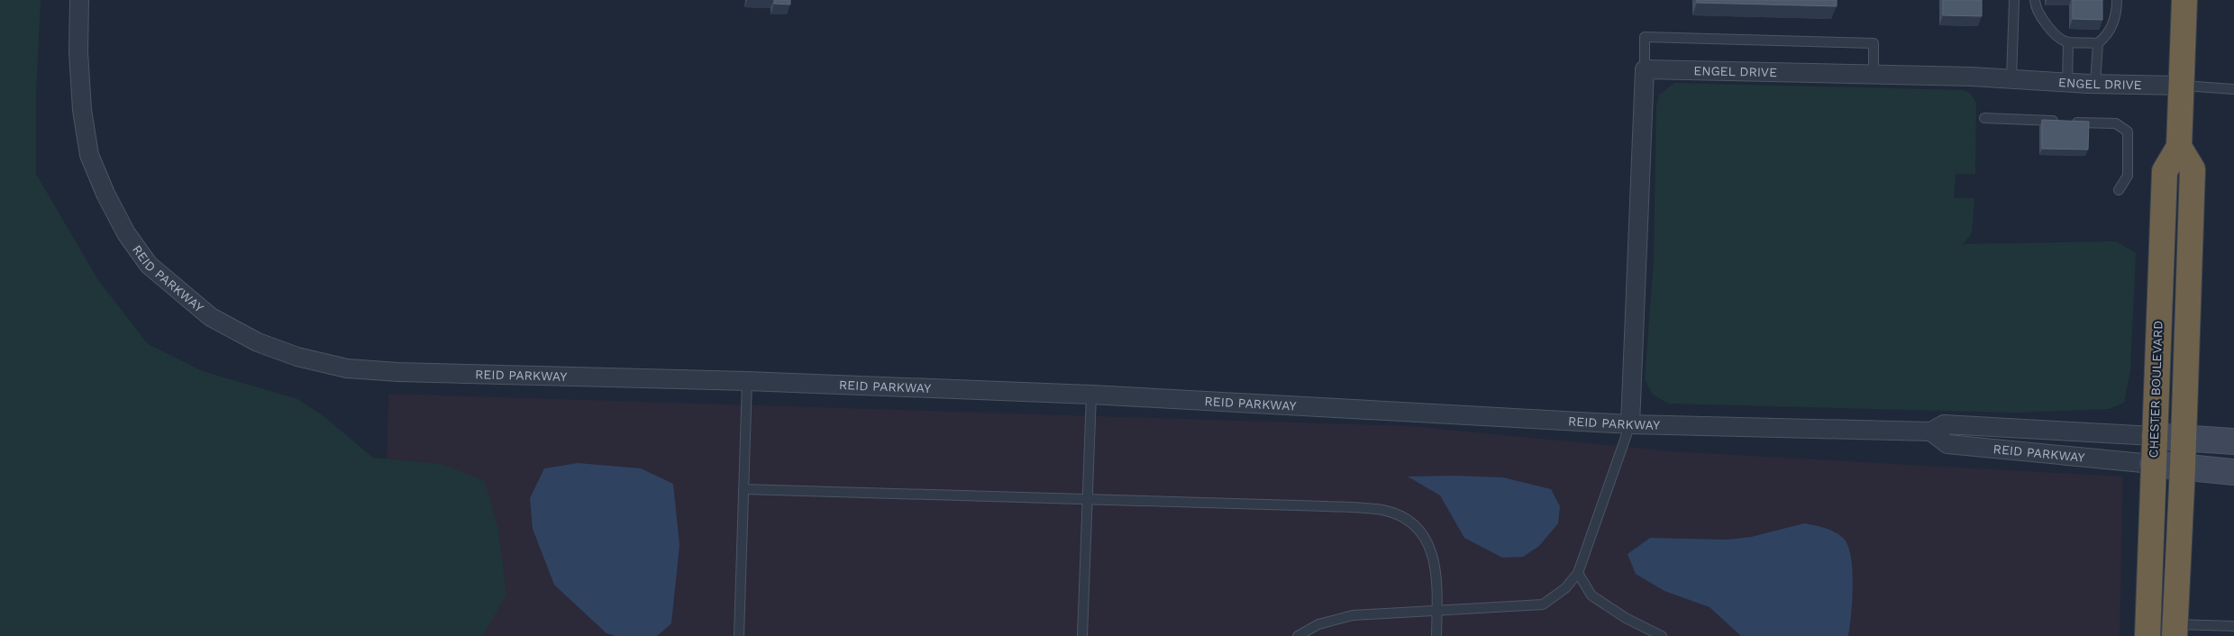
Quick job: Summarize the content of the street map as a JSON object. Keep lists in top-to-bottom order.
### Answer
{
  "streets": {
    "highway": ["CHESTER BOULEVARD"],
    "street": ["ENGEL DRIVE", "REID PARKWAY"]
  },
  "crossings": [
    ["ENGEL DRIVE", "CHESTER BOULEVARD"],
    ["REID PARKWAY", "CHESTER BOULEVARD"]
  ]
}
